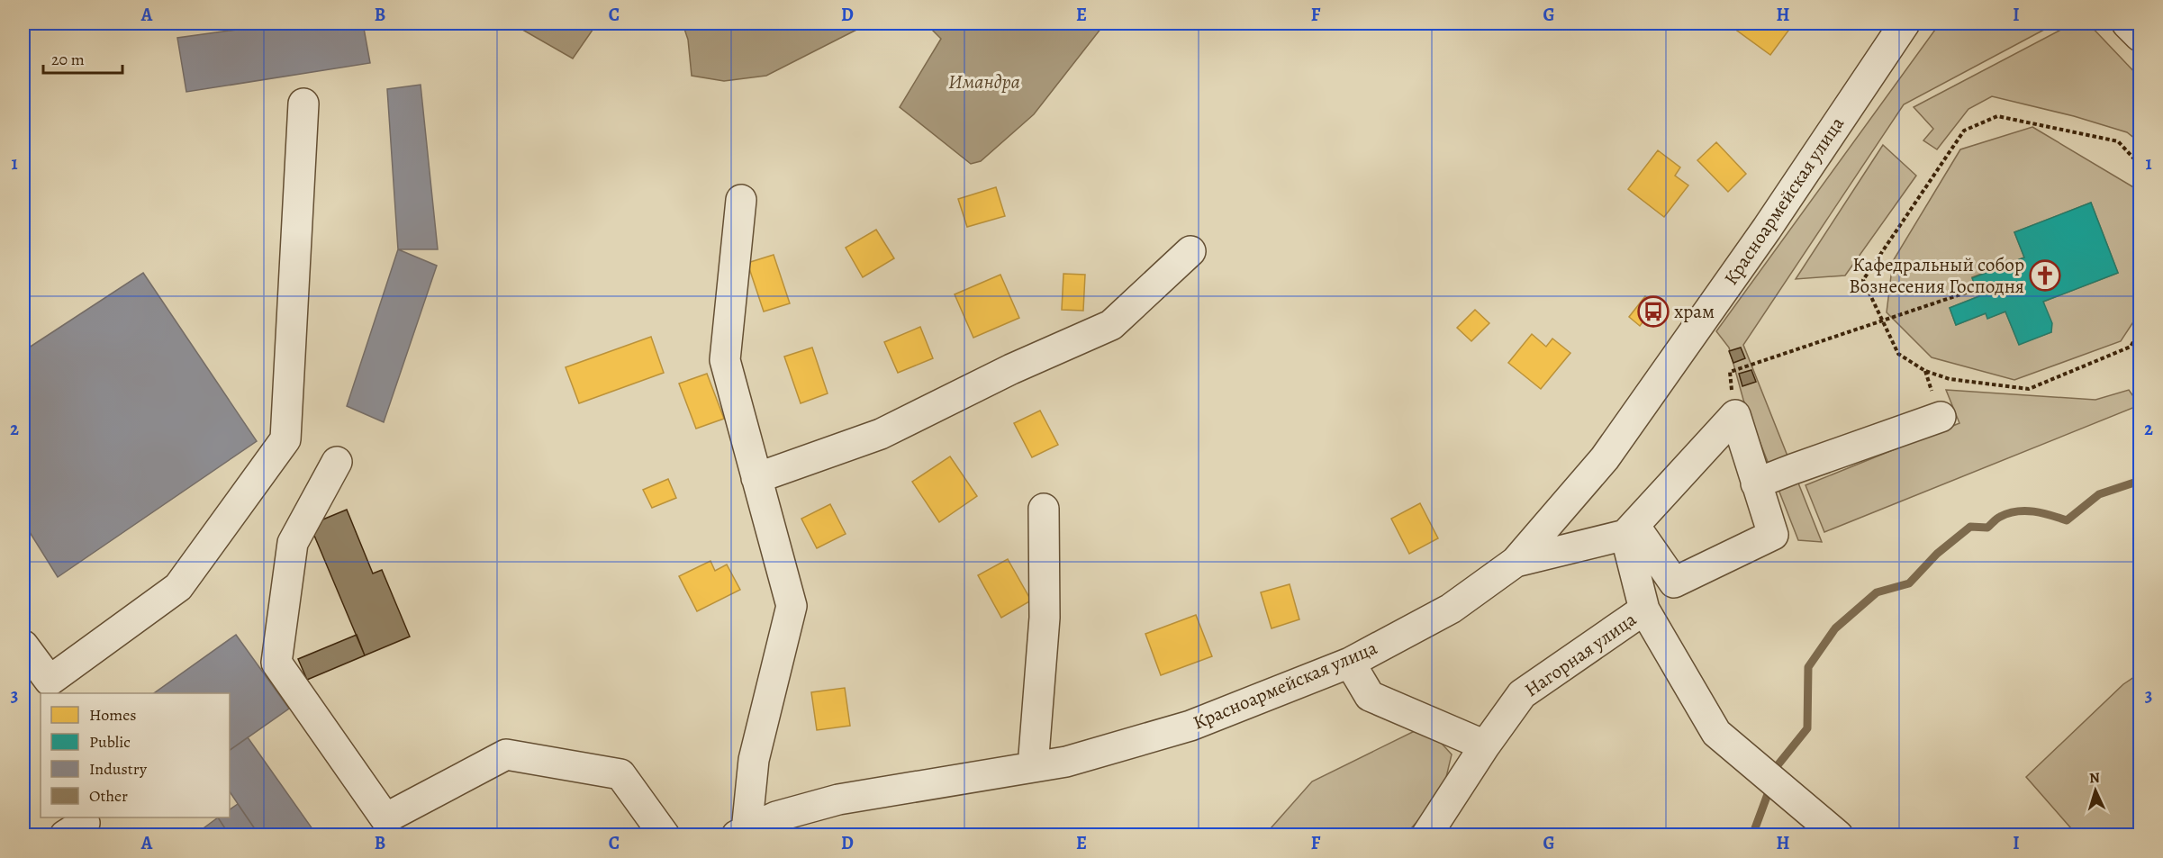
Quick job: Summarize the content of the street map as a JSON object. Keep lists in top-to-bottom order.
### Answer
{
  "streets": {
    "street": ["Красноармейская улица", "Нагорная улица"]
  },
  "water": ["Имандра"],
  "places": {
    "church": ["Кафедральный собор Вознесения Господня"],
    "bus stop": ["храм"]
  },
  "legend": [
    "Homes",
    "Public",
    "Industry",
    "Other"
  ],
  "scale_bar": "20 m",
  "north": "top",
  "grid": {
    "columns": [
      "A",
      "B",
      "C",
      "D",
      "E",
      "F",
      "G",
      "H",
      "I"
    ],
    "rows": ["1", "2", "3"]
  }
}
